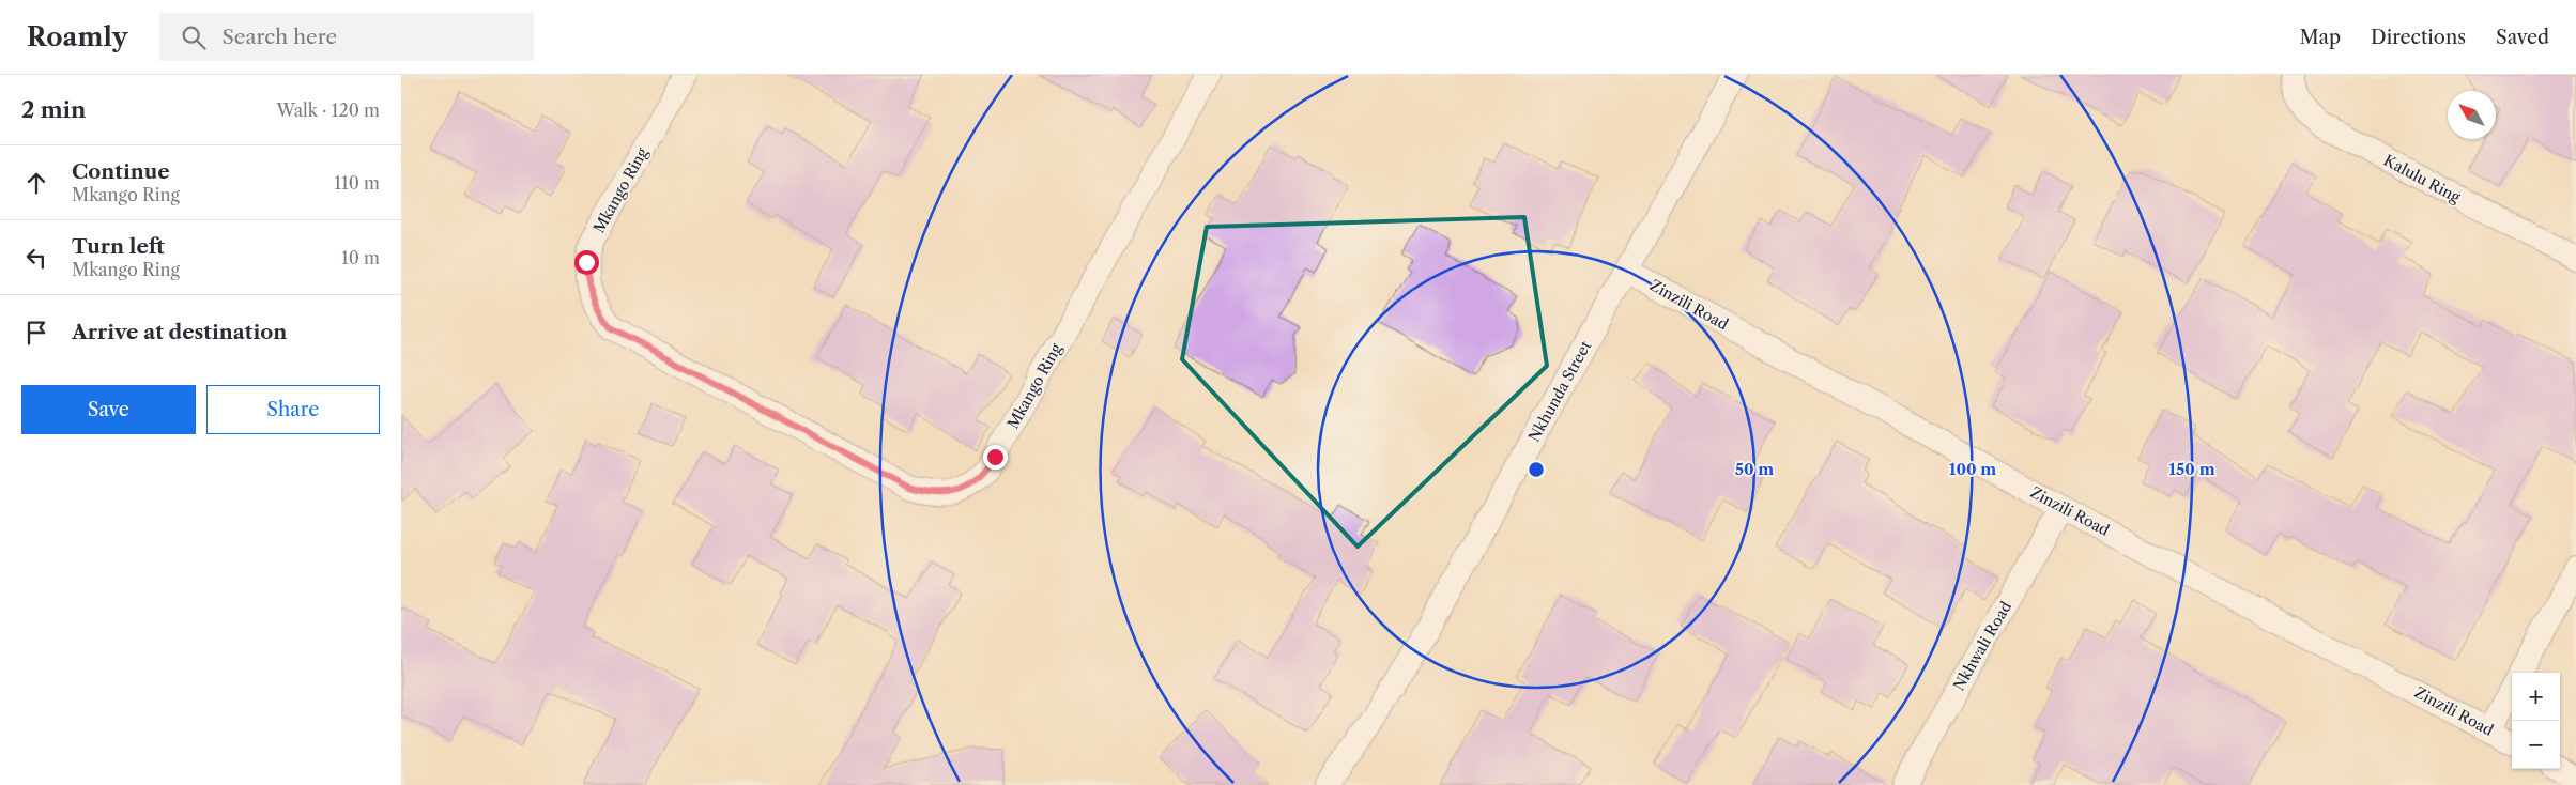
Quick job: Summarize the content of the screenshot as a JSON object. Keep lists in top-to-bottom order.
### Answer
{
  "streets": {
    "street": [
      "Kalulu Ring",
      "Mkango Ring",
      "Zinzili Road",
      "Nkhunda Street",
      "Nkhwali Road"
    ]
  },
  "crossings": [
    ["Zinzili Road", "Nkhunda Street"],
    ["Zinzili Road", "Nkhwali Road"]
  ],
  "north": "top left",
  "page": {
    "header": "Roamly",
    "search": "Search here",
    "nav": ["Map", "Directions", "Saved"],
    "heading": ["2 min", "Walk · 120 m"],
    "list": [
      ["Continue", "Mkango Ring", "110 m"],
      ["Turn left", "Mkango Ring", "10 m"],
      "Arrive at destination"
    ],
    "buttons": ["Save", "Share"],
    "map_buttons": ["+", "−"]
  },
  "rings": ["50 m", "100 m", "150 m"]
}
